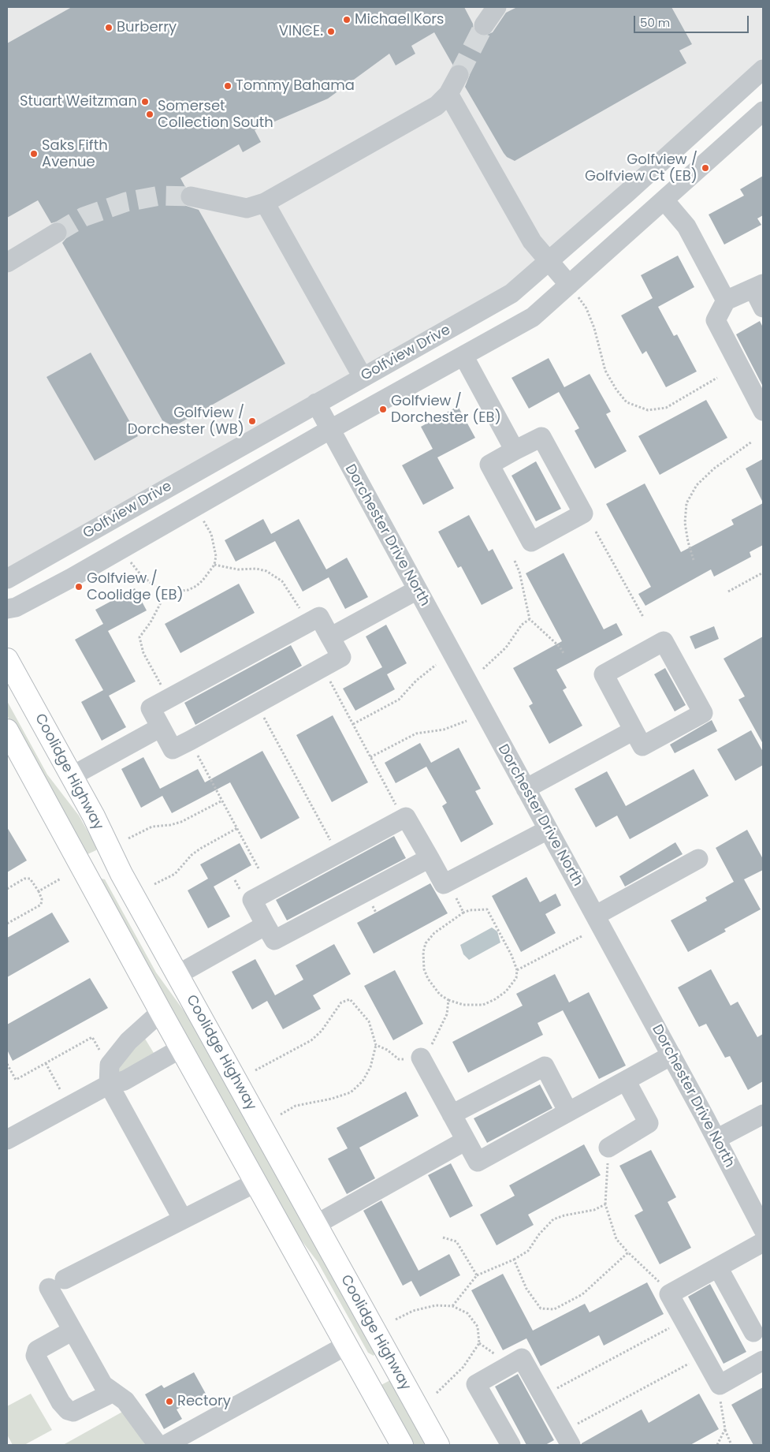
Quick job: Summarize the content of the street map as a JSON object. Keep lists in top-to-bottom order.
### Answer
{
  "streets": {
    "main road": ["Coolidge Highway"],
    "street": ["Golfview Drive", "Dorchester Drive North"]
  },
  "crossings": [
    ["Golfview Drive", "Dorchester Drive North"]
  ],
  "places": [
    "Michael Kors",
    "Burberry",
    "VINCE.",
    "Tommy Bahama",
    "Stuart Weitzman",
    "Somerset Collection South",
    "Saks Fifth Avenue",
    "Golfview / Golfview Ct (EB)",
    "Golfview / Dorchester (EB)",
    "Golfview / Dorchester (WB)",
    "Golfview / Coolidge (EB)",
    "Rectory"
  ],
  "scale_bar": "50 m"
}
